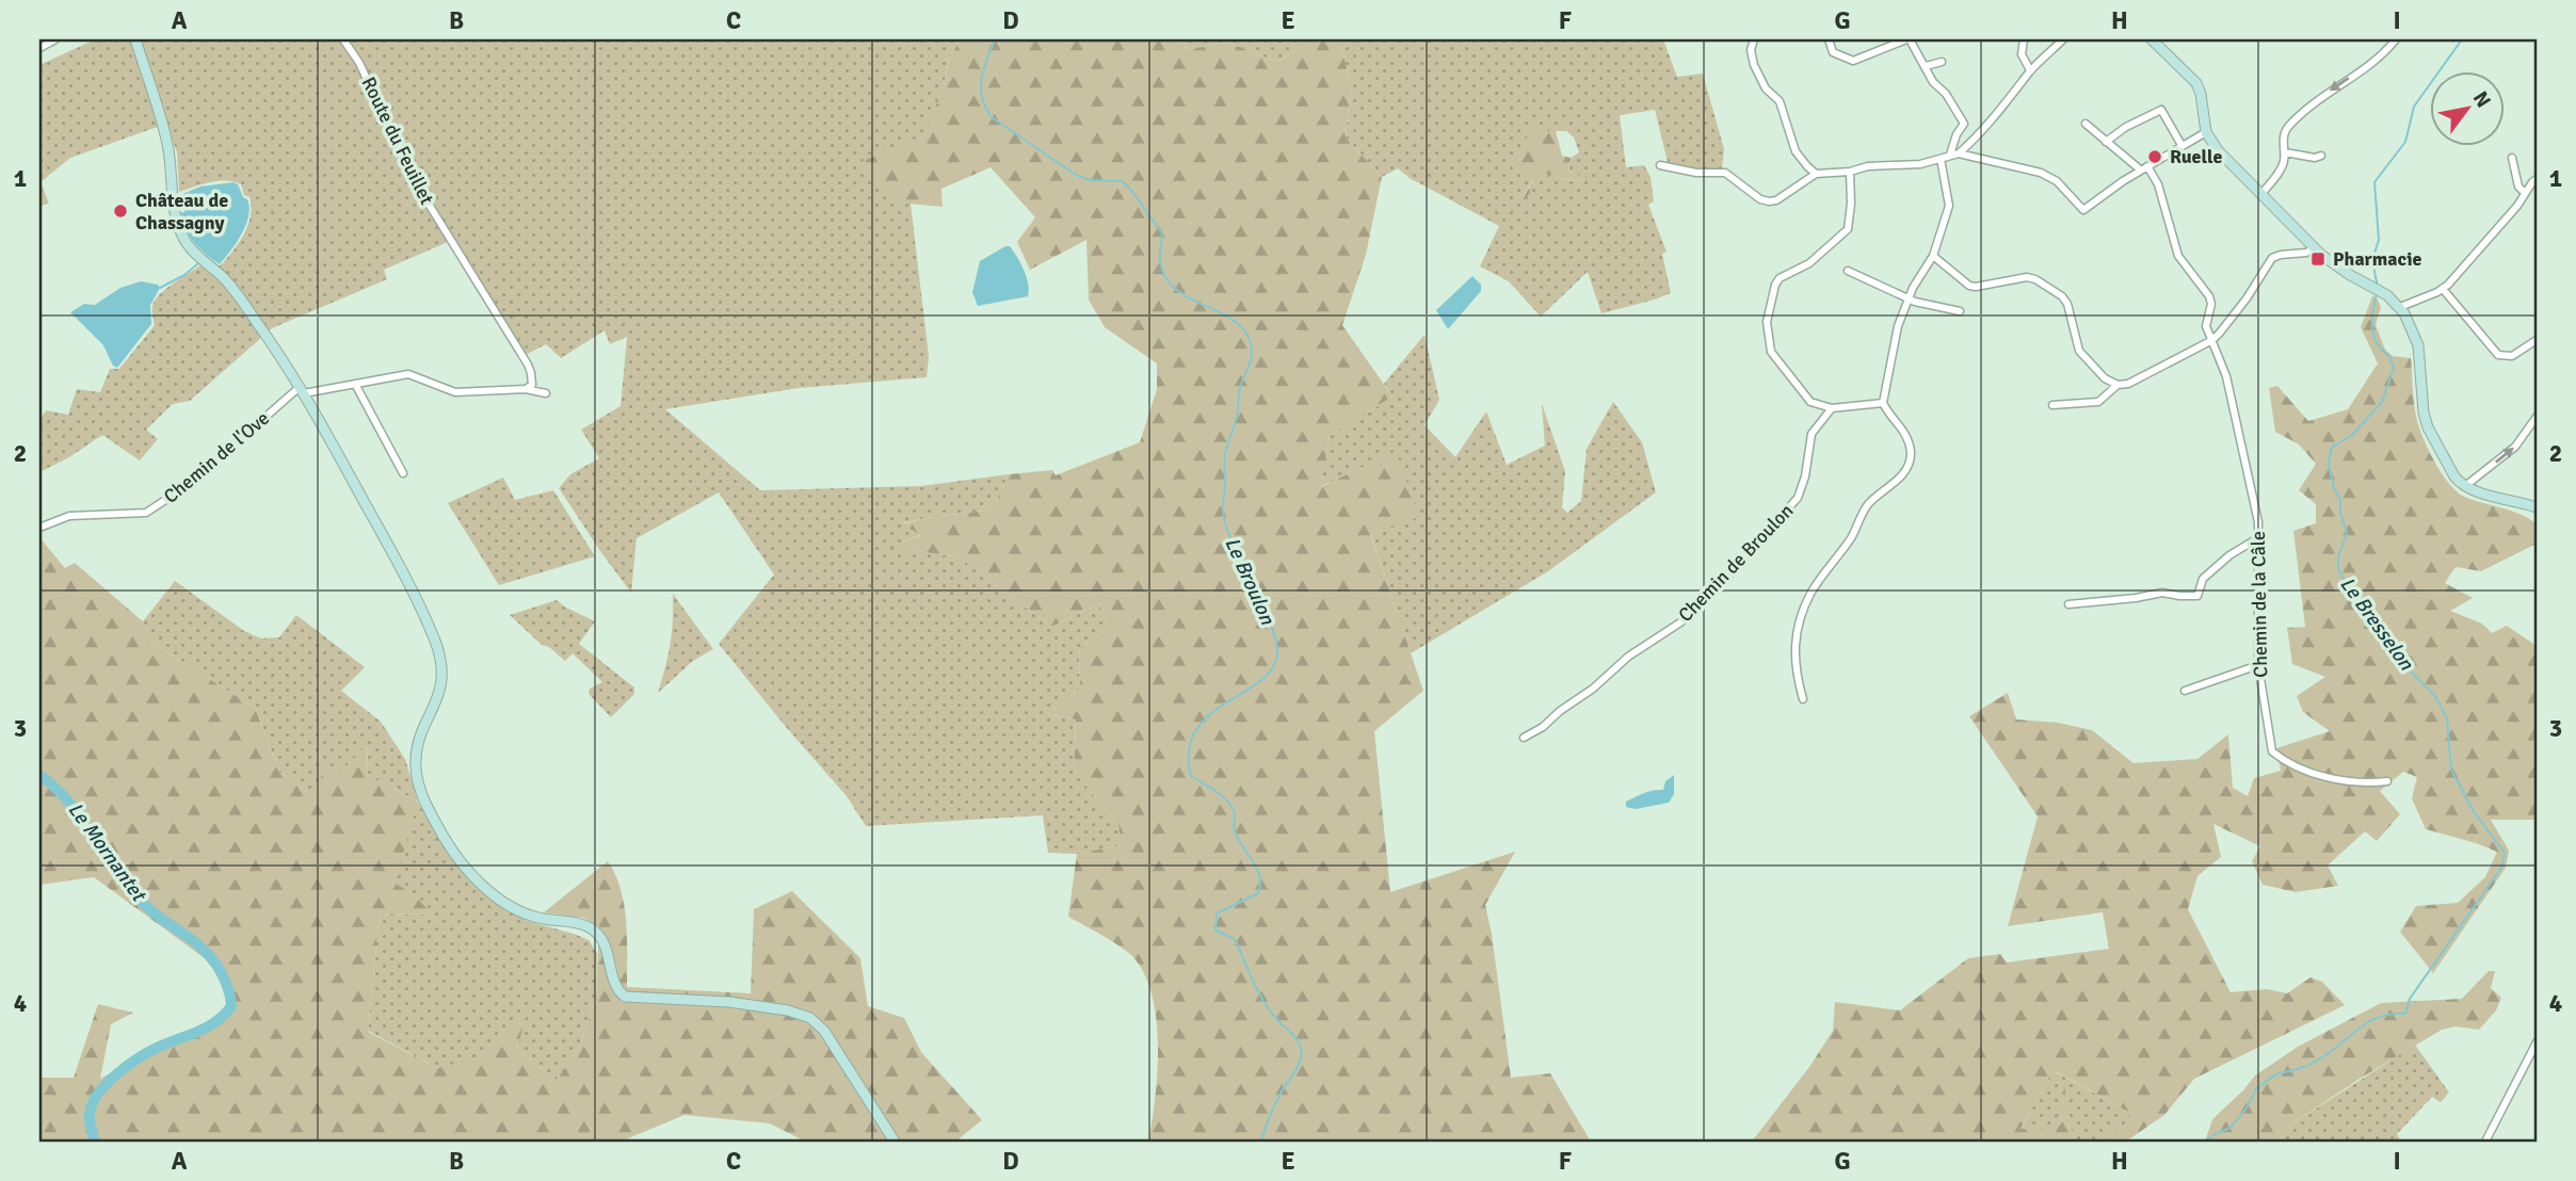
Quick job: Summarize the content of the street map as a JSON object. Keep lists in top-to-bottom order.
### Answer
{
  "streets": {
    "street": [
      "Route du Feuillet",
      "Chemin de l'Ove",
      "Chemin de Broulon",
      "Chemin de la Câle"
    ]
  },
  "water": ["Le Broulon", "Le Bresselon", "Le Mornantet"],
  "places": {
    "other": ["Ruelle", "Château de Chassagny"],
    "transit": ["Pharmacie"]
  },
  "north": "top right",
  "grid": {
    "columns": [
      "A",
      "B",
      "C",
      "D",
      "E",
      "F",
      "G",
      "H",
      "I"
    ],
    "rows": [
      "1",
      "2",
      "3",
      "4"
    ]
  }
}
